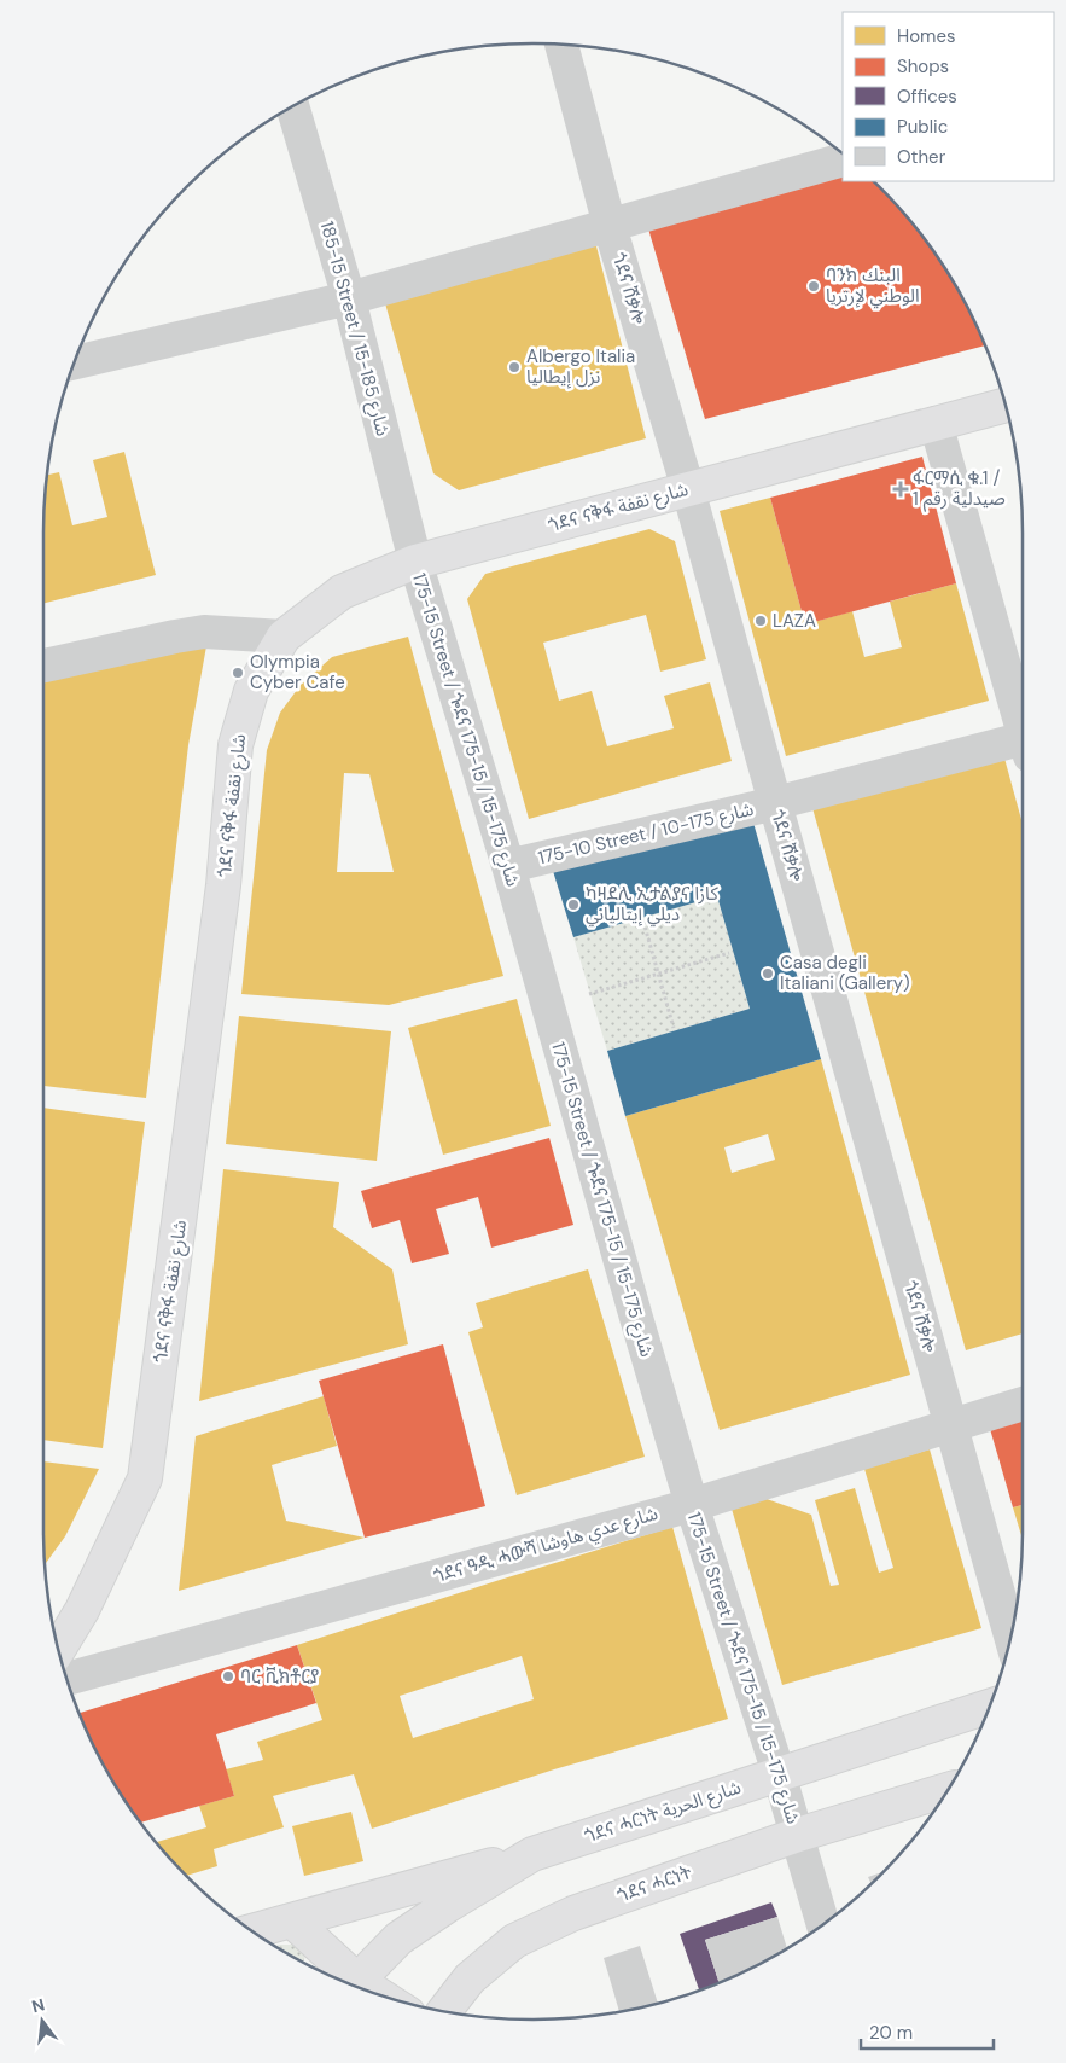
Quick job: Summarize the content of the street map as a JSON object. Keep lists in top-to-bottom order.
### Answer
{
  "streets": {
    "main road": ["ጎደና ናቅፋ شارع نقفة", "ጎደና ሓርነት شارع الحرية", "ጎደና ሓርነት"],
    "street": [
      "ጎደና ሸቃሎ",
      "185-15 Street / شارع 185-15",
      "175-15 Street / ጐደና 175-15 / شارع 175-15",
      "175-10 Street / شارع 175-10",
      "ጎደና ዓዲ ሓውሻ شارع عدي هاوشا"
    ]
  },
  "crossings": [
    ["ጎደና ሸቃሎ", "ጎደና ናቅፋ شارع نقفة"],
    ["ጎደና ሸቃሎ", "175-10 Street / شارع 175-10"],
    ["ጎደና ሸቃሎ", "ጎደና ዓዲ ሓውሻ شارع عدي هاوشا"],
    ["185-15 Street / شارع 185-15", "ጎደና ናቅፋ شارع نقفة"],
    ["185-15 Street / شارع 185-15", "175-15 Street / ጐደና 175-15 / شارع 175-15"],
    ["ጎደና ናቅፋ شارع نقفة", "175-15 Street / ጐደና 175-15 / شارع 175-15"],
    ["175-15 Street / ጐደና 175-15 / شارع 175-15", "175-10 Street / شارع 175-10"],
    ["175-15 Street / ጐደና 175-15 / شارع 175-15", "ጎደና ዓዲ ሓውሻ شارع عدي هاوشا"],
    ["175-15 Street / ጐደና 175-15 / شارع 175-15", "ጎደና ሓርነት شارع الحرية"],
    ["175-15 Street / ጐደና 175-15 / شارع 175-15", "ጎደና ሓርነት"]
  ],
  "places": {
    "other": [
      "ባንክ البنك الوطني لإرتريا",
      "Albergo Italia نزل إيطاليا",
      "LAZA",
      "Olympia Cyber Cafe",
      "ካዛደሊ ኢታልያና كازا ديلي إيتالياني",
      "Casa degli Italiani (Gallery)",
      "ባር ቪክቶርያ"
    ],
    "health": ["ፋርማሲ ቁ.1 / صيدلية رقم 1"]
  },
  "legend": [
    "Homes",
    "Shops",
    "Offices",
    "Public",
    "Other"
  ],
  "scale_bar": "20 m",
  "north": "top"
}
